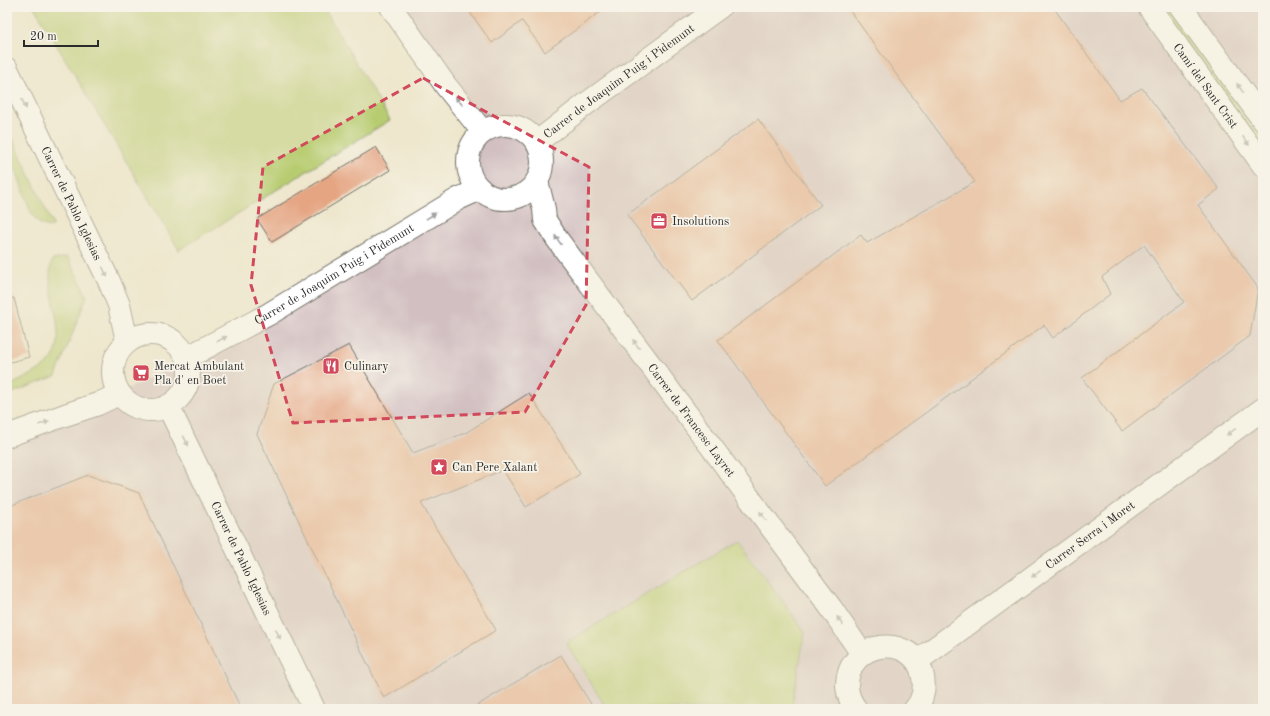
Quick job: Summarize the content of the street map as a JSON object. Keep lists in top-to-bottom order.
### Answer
{
  "streets": {
    "street": [
      "Carrer de Joaquim Puig i Pidemunt",
      "Camí del Sant Crist",
      "Carrer de Pablo Iglesias",
      "Carrer de Francesc Layret",
      "Carrer Serra i Moret"
    ]
  },
  "crossings": [
    ["Carrer de Joaquim Puig i Pidemunt", "Carrer de Pablo Iglesias"],
    ["Carrer de Joaquim Puig i Pidemunt", "Carrer de Francesc Layret"]
  ],
  "one_way": [
    "Carrer de Joaquim Puig i Pidemunt",
    "Carrer de Pablo Iglesias",
    "Carrer de Francesc Layret",
    "Carrer Serra i Moret"
  ],
  "places": {
    "office": ["Insolutions"],
    "restaurant": ["Culinary"],
    "supermarket": ["Mercat Ambulant Pla d' en Boet"],
    "place": ["Can Pere Xalant"]
  },
  "scale_bar": "20 m"
}
